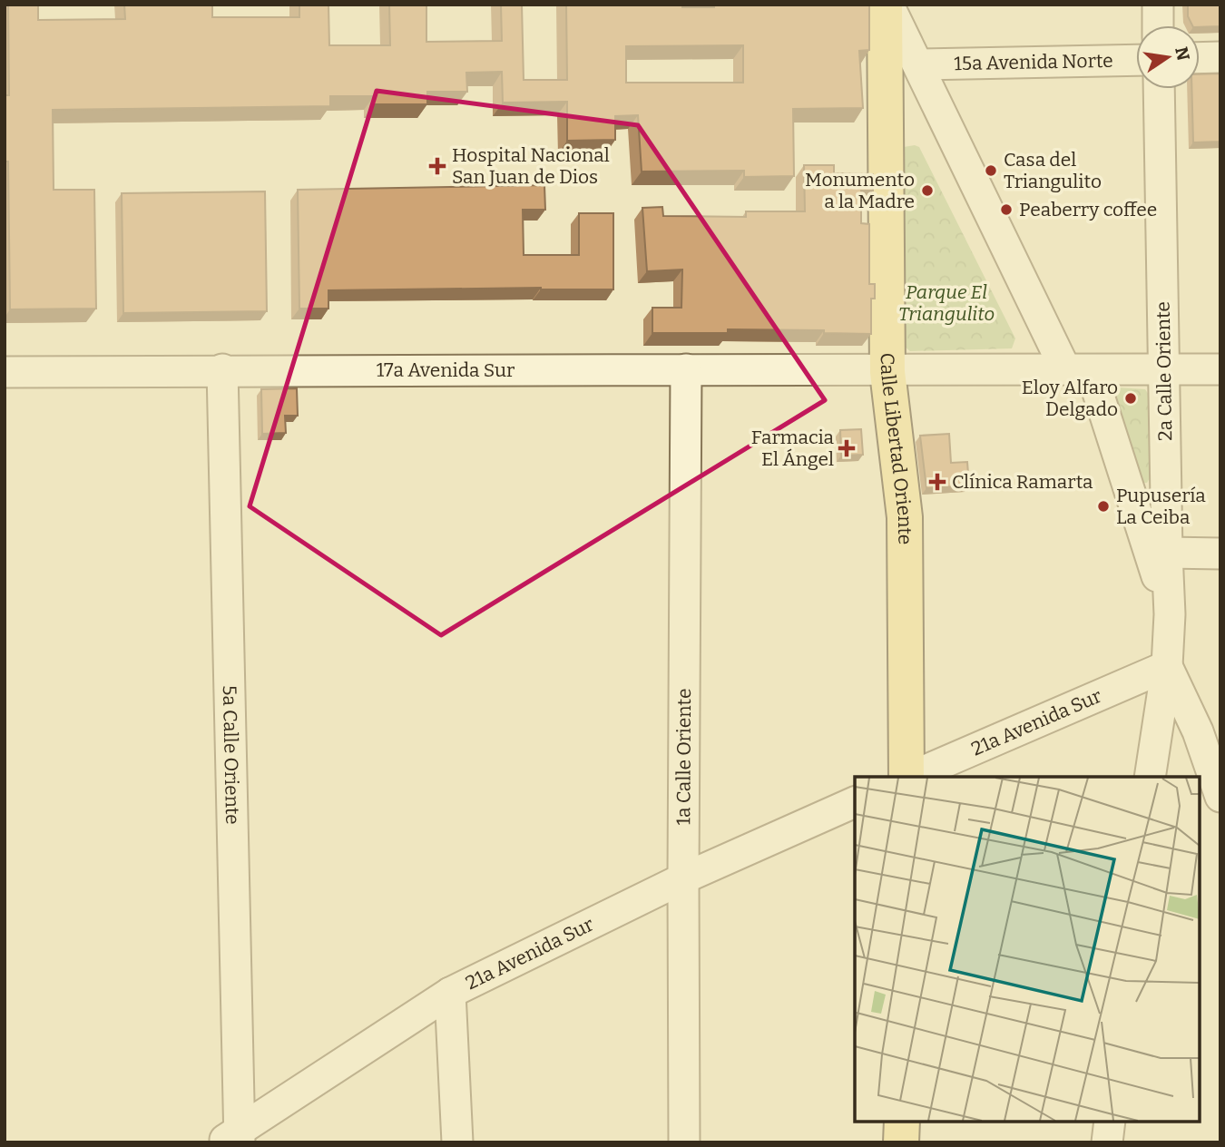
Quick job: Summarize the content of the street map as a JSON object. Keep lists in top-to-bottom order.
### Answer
{
  "streets": {
    "main road": ["Calle Libertad Oriente"],
    "street": [
      "15a Avenida Norte",
      "17a Avenida Sur",
      "2a Calle Oriente",
      "21a Avenida Sur",
      "5a Calle Oriente",
      "1a Calle Oriente"
    ]
  },
  "crossings": [
    ["17a Avenida Sur", "2a Calle Oriente"],
    ["17a Avenida Sur", "Calle Libertad Oriente"],
    ["17a Avenida Sur", "5a Calle Oriente"],
    ["17a Avenida Sur", "1a Calle Oriente"],
    ["2a Calle Oriente", "21a Avenida Sur"],
    ["21a Avenida Sur", "5a Calle Oriente"],
    ["21a Avenida Sur", "1a Calle Oriente"]
  ],
  "parks": ["Parque El Triangulito"],
  "places": {
    "health": ["Hospital Nacional San Juan de Dios", "Farmacia El Ángel", "Clínica Ramarta"],
    "other": [
      "Casa del Triangulito",
      "Monumento a la Madre",
      "Peaberry coffee",
      "Eloy Alfaro Delgado",
      "Pupusería La Ceiba"
    ]
  },
  "north": "right"
}
